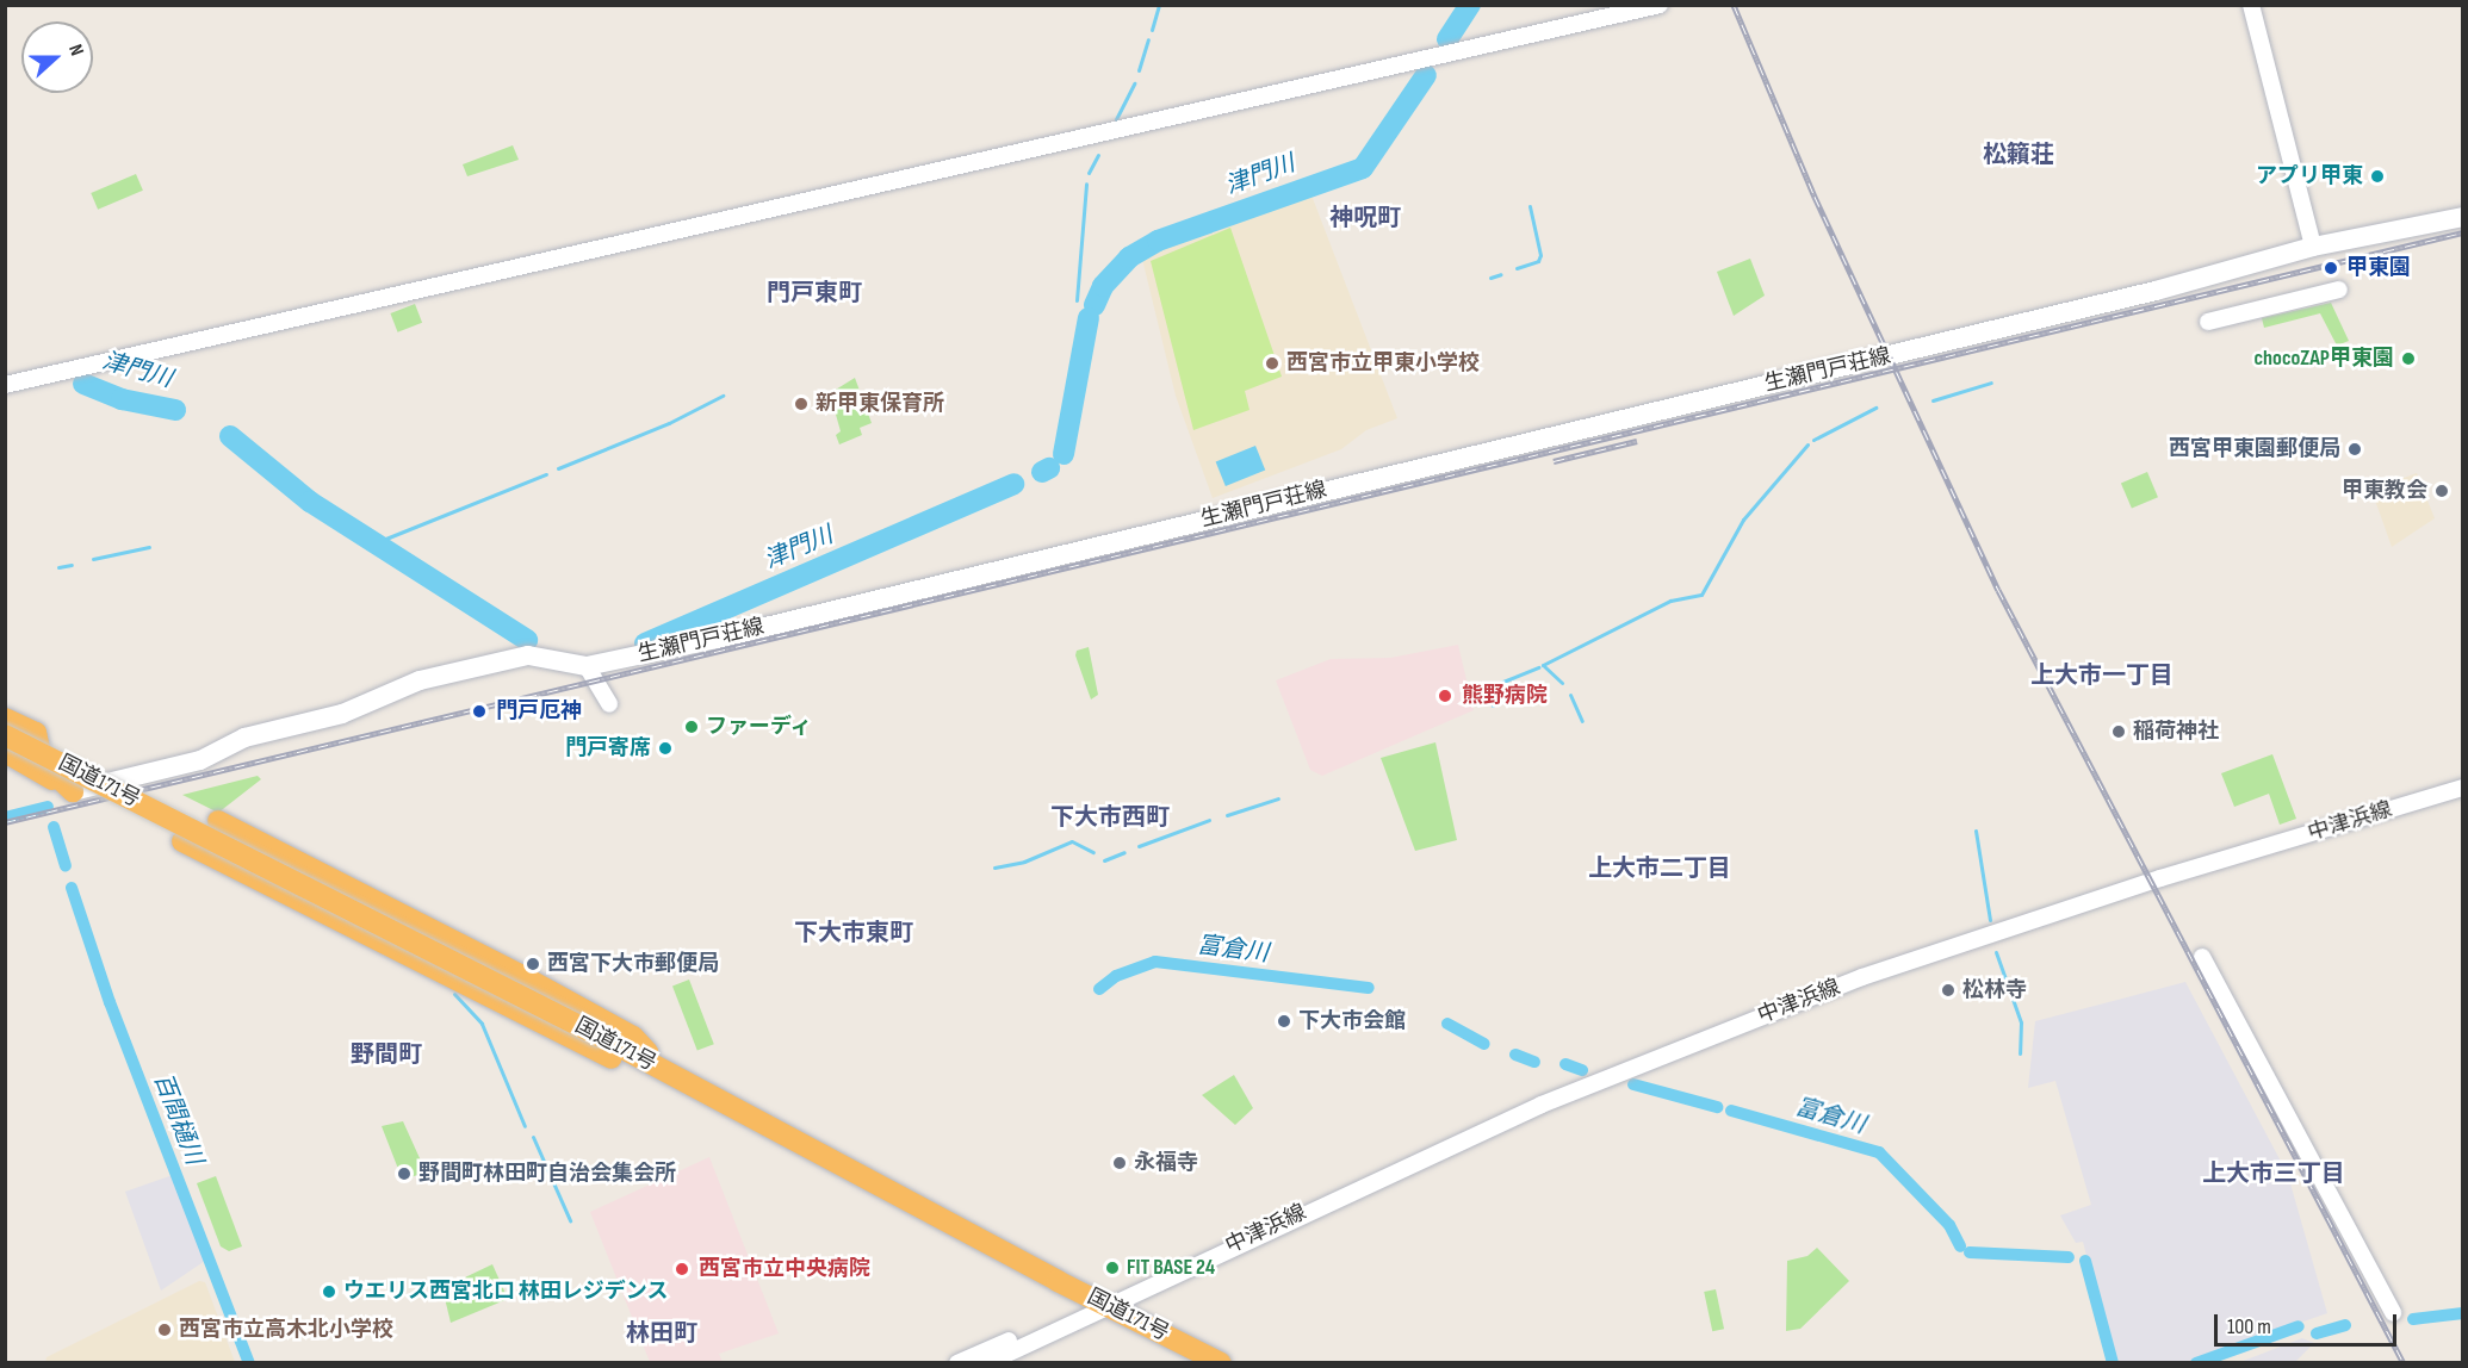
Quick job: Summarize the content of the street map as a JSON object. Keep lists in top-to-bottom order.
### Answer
{
  "streets": {
    "highway": ["国道171号"],
    "main road": ["生瀬門戸荘線"],
    "street": ["中津浜線"]
  },
  "crossings": [
    ["国道171号", "中津浜線"]
  ],
  "districts": [
    "松籟荘",
    "神呪町",
    "門戸東町",
    "上大市一丁目",
    "下大市西町",
    "上大市二丁目",
    "下大市東町",
    "野間町",
    "上大市三丁目",
    "林田町"
  ],
  "water": ["津門川", "富倉川", "百間樋川"],
  "places": [
    "アプリ甲東",
    "甲東園",
    "chocoZAP甲東園",
    "西宮市立甲東小学校",
    "新甲東保育所",
    "西宮甲東園郵便局",
    "甲東教会",
    "熊野病院",
    "門戸厄神",
    "ファーディ",
    "稲荷神社",
    "門戸寄席",
    "西宮下大市郵便局",
    "松林寺",
    "下大市会館",
    "永福寺",
    "野間町林田町自治会集会所",
    "FIT BASE 24",
    "西宮市立中央病院",
    "ウエリス西宮北口 林田レジデンス",
    "西宮市立高木北小学校"
  ],
  "scale_bar": "100 m",
  "north": "right"
}
